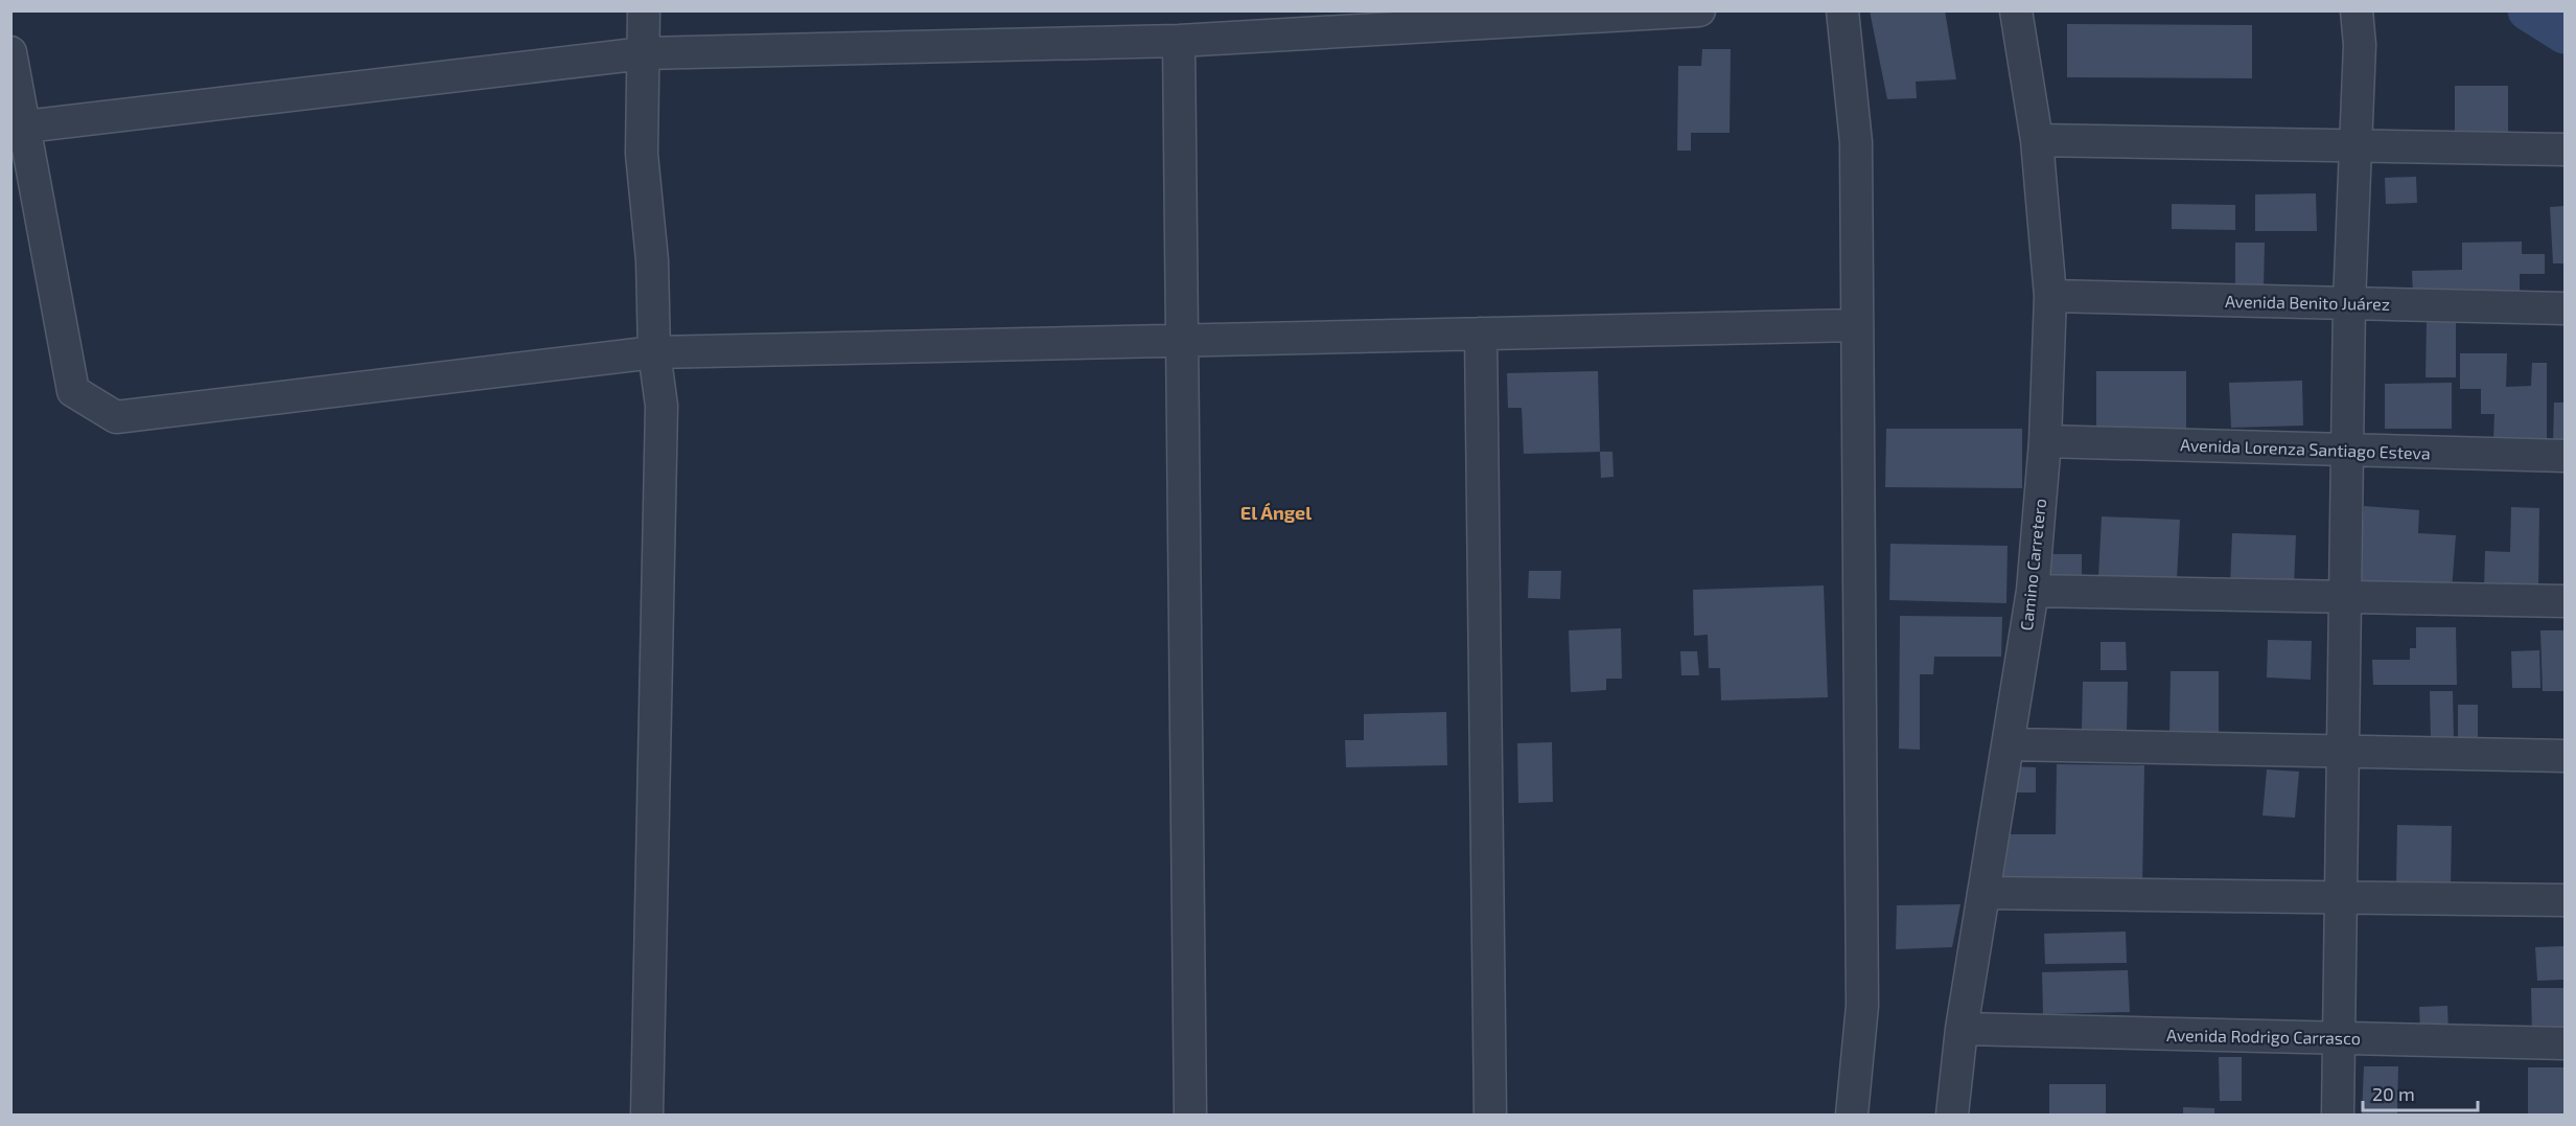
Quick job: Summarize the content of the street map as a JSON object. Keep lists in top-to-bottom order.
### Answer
{
  "streets": {
    "street": [
      "Avenida Benito Juárez",
      "Avenida Lorenza Santiago Esteva",
      "Camino Carretero",
      "Avenida Rodrigo Carrasco"
    ]
  },
  "crossings": [
    ["Avenida Benito Juárez", "Camino Carretero"],
    ["Avenida Lorenza Santiago Esteva", "Camino Carretero"],
    ["Camino Carretero", "Avenida Rodrigo Carrasco"]
  ],
  "districts": ["El Ángel"],
  "scale_bar": "20 m"
}
